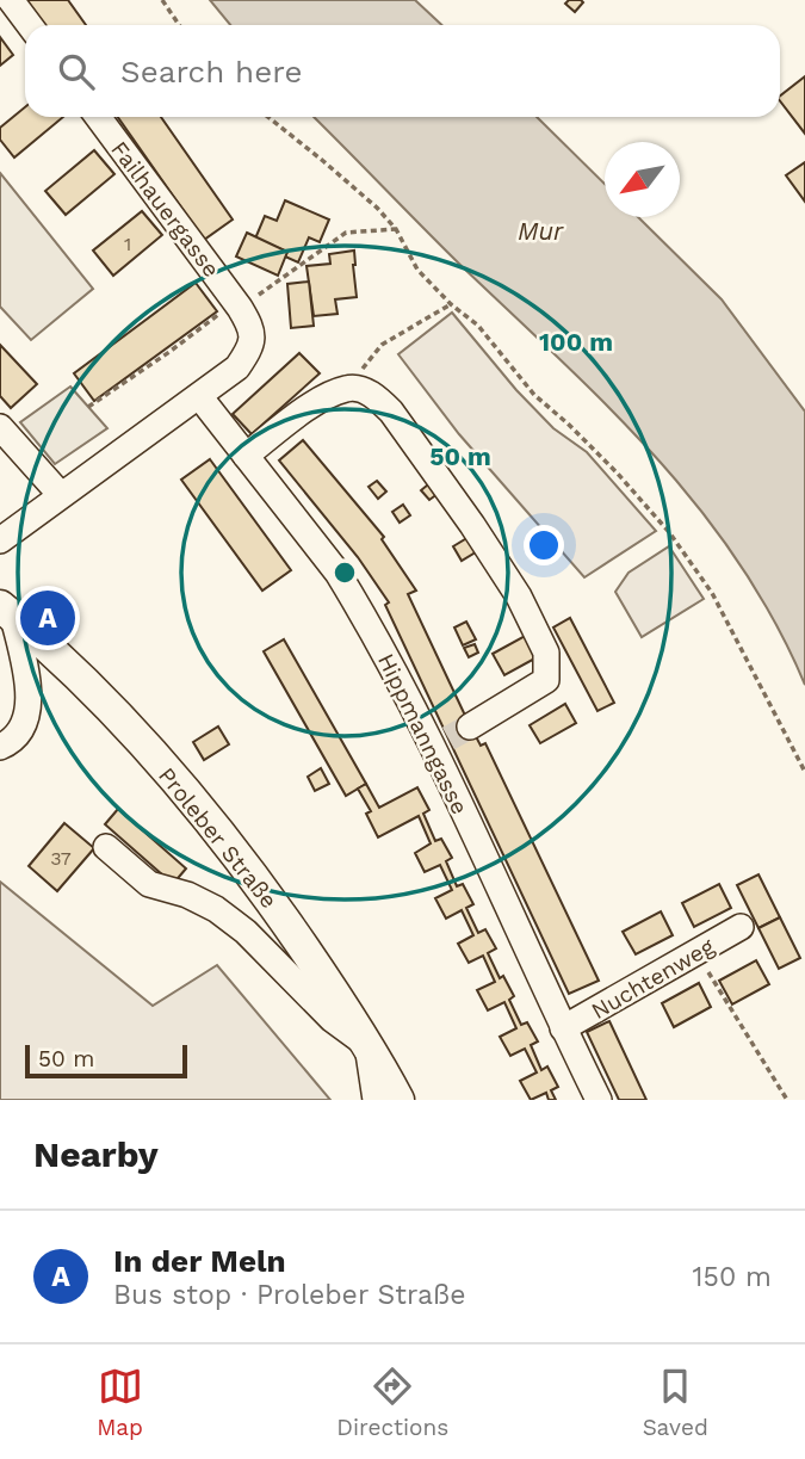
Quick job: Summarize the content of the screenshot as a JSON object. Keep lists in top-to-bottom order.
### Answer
{
  "streets": {
    "main road": ["Proleber Straße"],
    "street": ["Failhauergasse", "Hippmanngasse", "Nuchtenweg"]
  },
  "crossings": [
    ["Hippmanngasse", "Nuchtenweg"]
  ],
  "water": ["Mur"],
  "house_numbers": ["1", "37"],
  "scale_bar": "50 m",
  "north": "bottom left",
  "page": {
    "search": "Search here",
    "pins": "A",
    "scale": "50 m",
    "heading": "Nearby",
    "list": [
      {
        "mark": "A",
        "name": "In der Meln",
        "note": "Bus stop · Proleber Straße",
        "value": "150 m"
      }
    ],
    "nav": ["Map", "Directions", "Saved"]
  },
  "rings": ["100 m", "50 m"]
}
